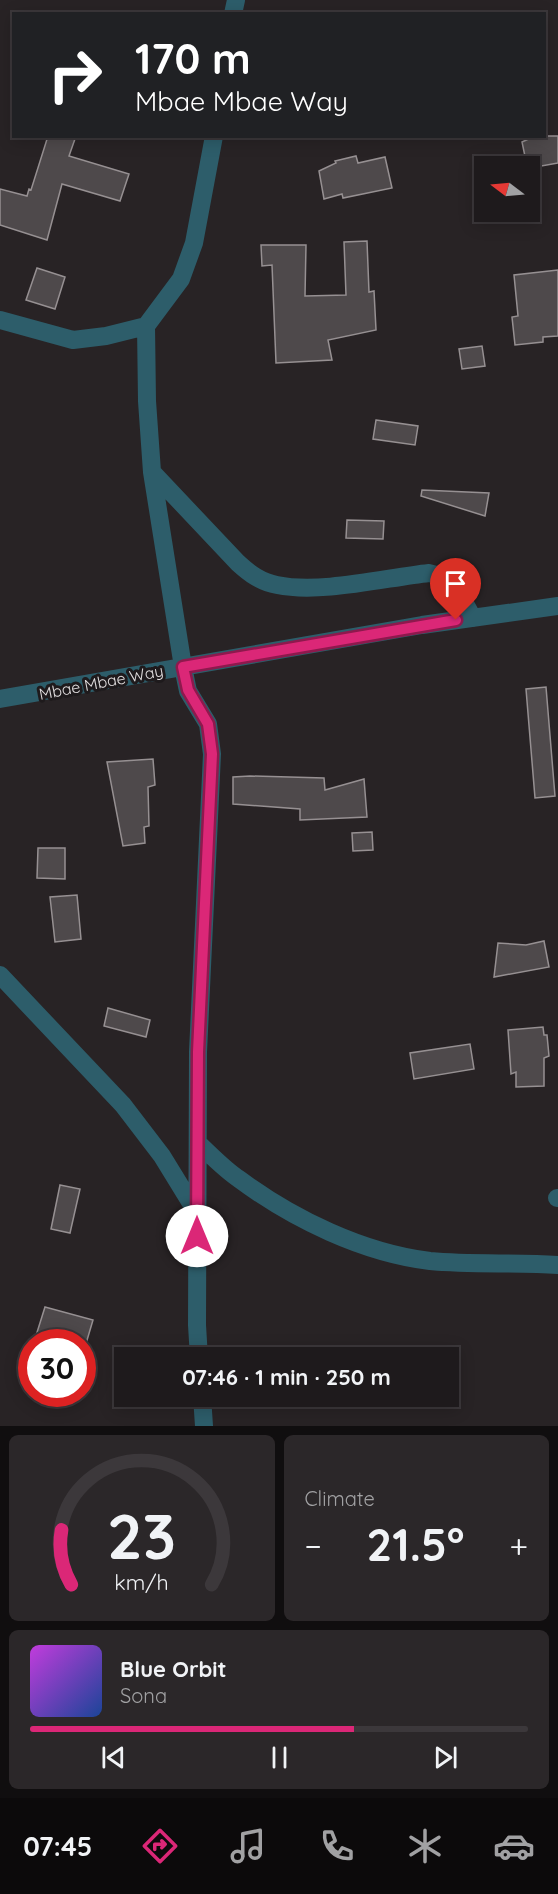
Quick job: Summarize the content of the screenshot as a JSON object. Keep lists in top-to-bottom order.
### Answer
{
  "streets": {
    "street": ["Mbae Mbae Way"]
  },
  "north": "left",
  "page": {
    "turn": ["170 m", "Mbae Mbae Way"],
    "limit": "30",
    "trip": "07:46 · 1 min · 250 m",
    "tile": "Climate",
    "heat": ["−", "21.5°", "+"],
    "song": ["Blue Orbit", "Sona"],
    "tabs": "07:45",
    "gauge": ["23", "km/h"]
  }
}
